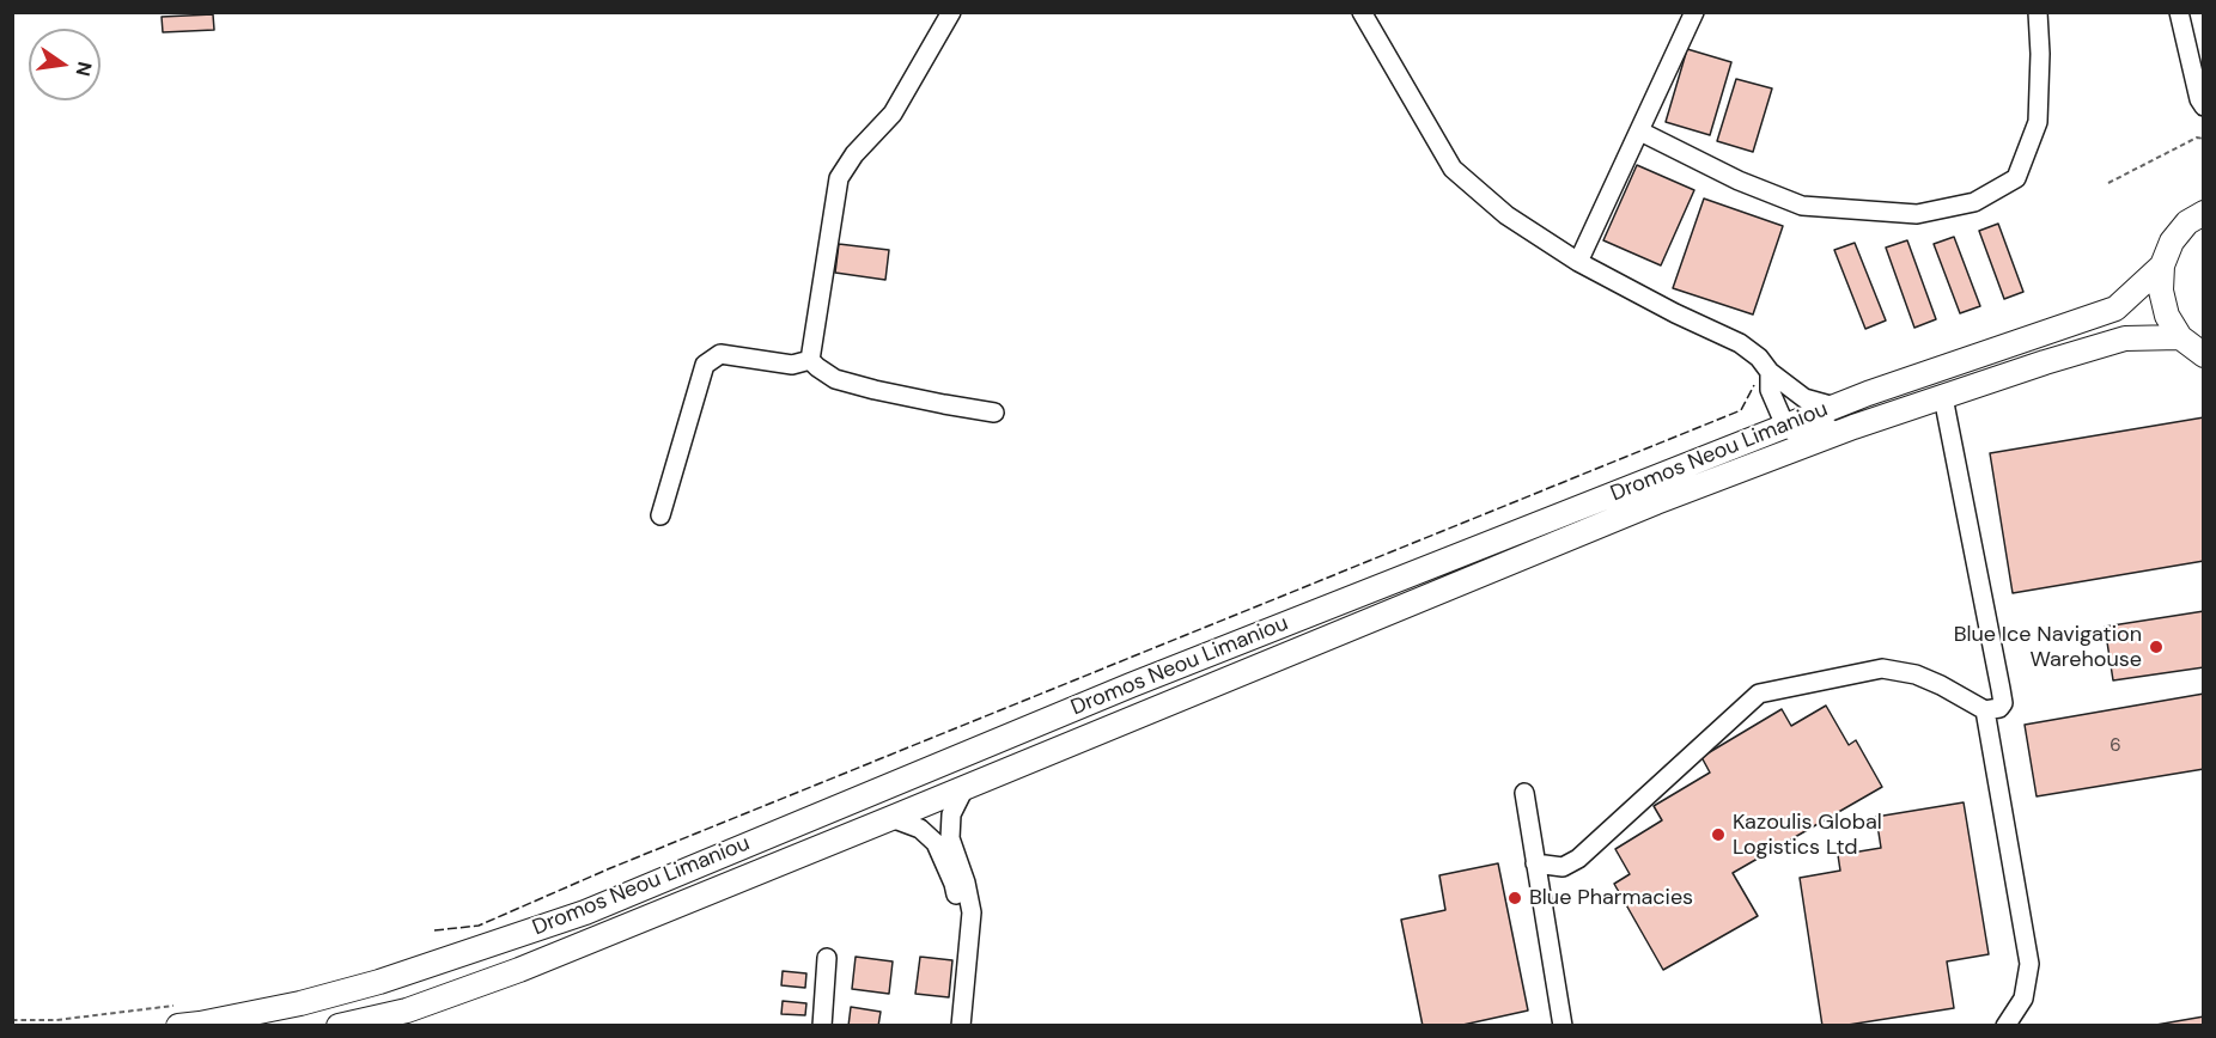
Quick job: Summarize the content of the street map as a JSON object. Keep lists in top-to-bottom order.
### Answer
{
  "streets": {
    "main road": ["Dromos Neou Limaniou"]
  },
  "places": ["Blue Ice Navigation Warehouse", "Kazoulis Global Logistics Ltd", "Blue Pharmacies"],
  "house_numbers": ["6"],
  "north": "right"
}
